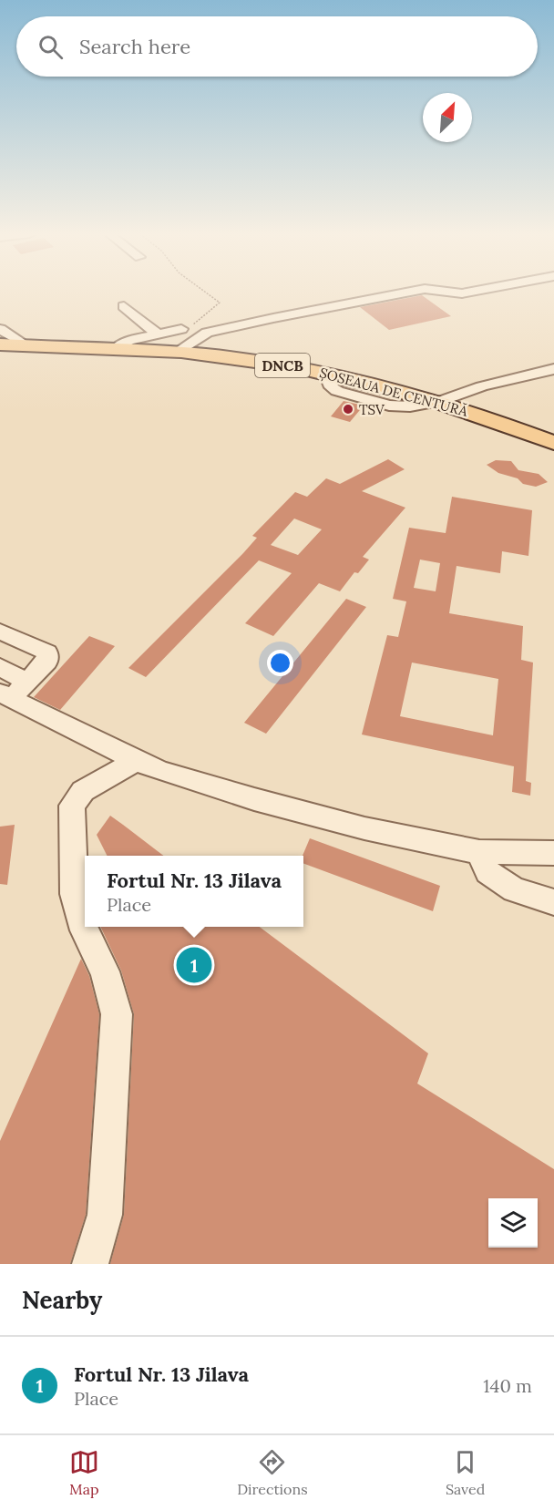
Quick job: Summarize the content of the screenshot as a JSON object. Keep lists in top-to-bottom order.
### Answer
{
  "streets": {
    "main road": ["DNCB", "ȘOSEAUA DE CENTURĂ"]
  },
  "places": ["TSV"],
  "north": "top right",
  "page": {
    "search": "Search here",
    "popup": ["Fortul Nr. 13 Jilava", "Place"],
    "pins": "1",
    "heading": "Nearby",
    "list": [
      {
        "mark": "1",
        "name": "Fortul Nr. 13 Jilava",
        "note": "Place",
        "value": "140 m"
      }
    ],
    "nav": ["Map", "Directions", "Saved"]
  }
}
